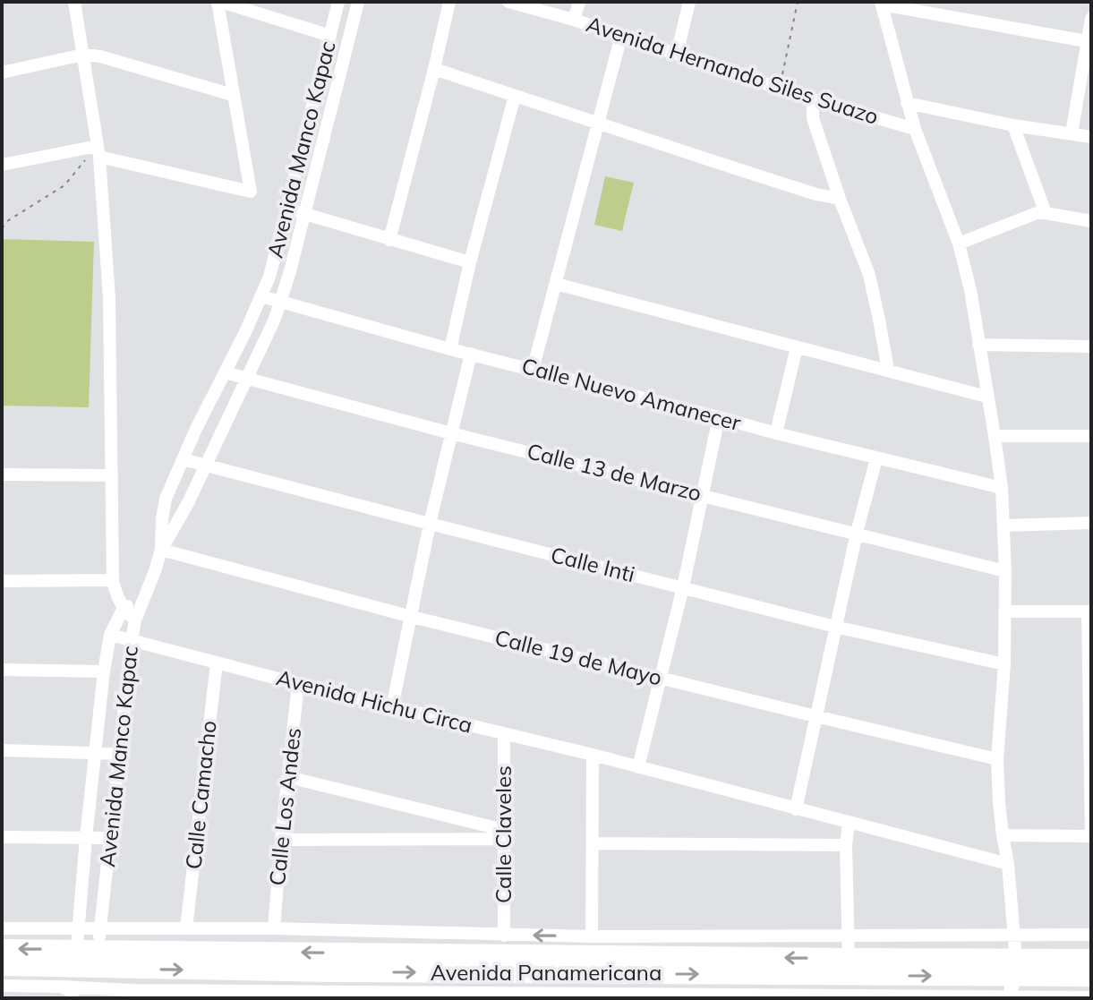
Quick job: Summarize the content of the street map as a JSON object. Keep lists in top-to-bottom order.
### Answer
{
  "streets": {
    "highway": ["Avenida Panamericana"],
    "street": [
      "Avenida Hernando Siles Suazo",
      "Avenida Manco Kapac",
      "Calle Nuevo Amanecer",
      "Calle 13 de Marzo",
      "Calle Inti",
      "Calle 19 de Mayo",
      "Avenida Hichu Circa",
      "Calle Camacho",
      "Calle Los Andes",
      "Calle Claveles"
    ]
  },
  "crossings": [
    ["Avenida Manco Kapac", "Calle Nuevo Amanecer"],
    ["Avenida Manco Kapac", "Calle 13 de Marzo"],
    ["Avenida Manco Kapac", "Calle Inti"],
    ["Avenida Manco Kapac", "Calle 19 de Mayo"],
    ["Avenida Manco Kapac", "Avenida Hichu Circa"],
    ["Avenida Manco Kapac", "Avenida Panamericana"],
    ["Avenida Hichu Circa", "Calle Camacho"],
    ["Avenida Hichu Circa", "Calle Los Andes"],
    ["Avenida Hichu Circa", "Calle Claveles"],
    ["Calle Camacho", "Avenida Panamericana"],
    ["Calle Los Andes", "Avenida Panamericana"],
    ["Calle Claveles", "Avenida Panamericana"]
  ]
}
